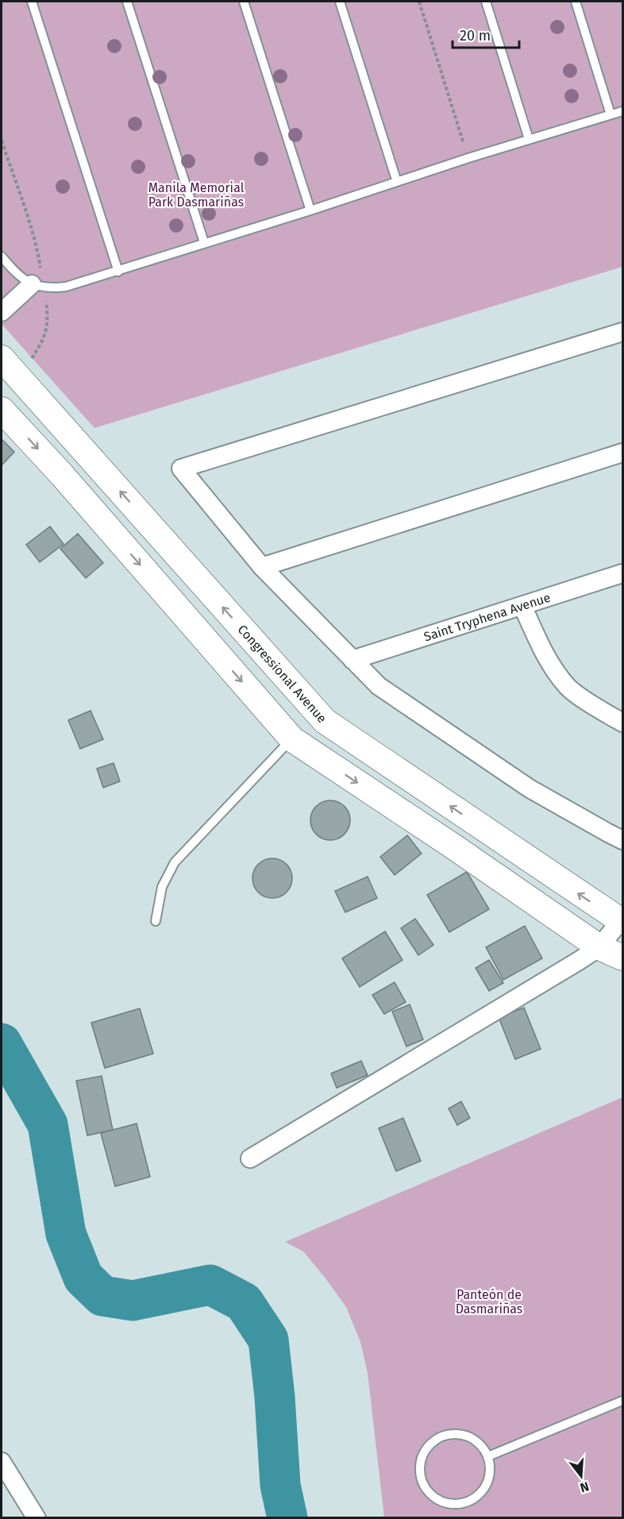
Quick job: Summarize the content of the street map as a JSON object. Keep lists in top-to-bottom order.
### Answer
{
  "streets": {
    "main road": ["Congressional Avenue"],
    "street": ["Saint Tryphena Avenue"]
  },
  "parks": ["Manila Memorial Park Dasmariñas", "Panteón de Dasmariñas"],
  "scale_bar": "20 m",
  "north": "bottom"
}
